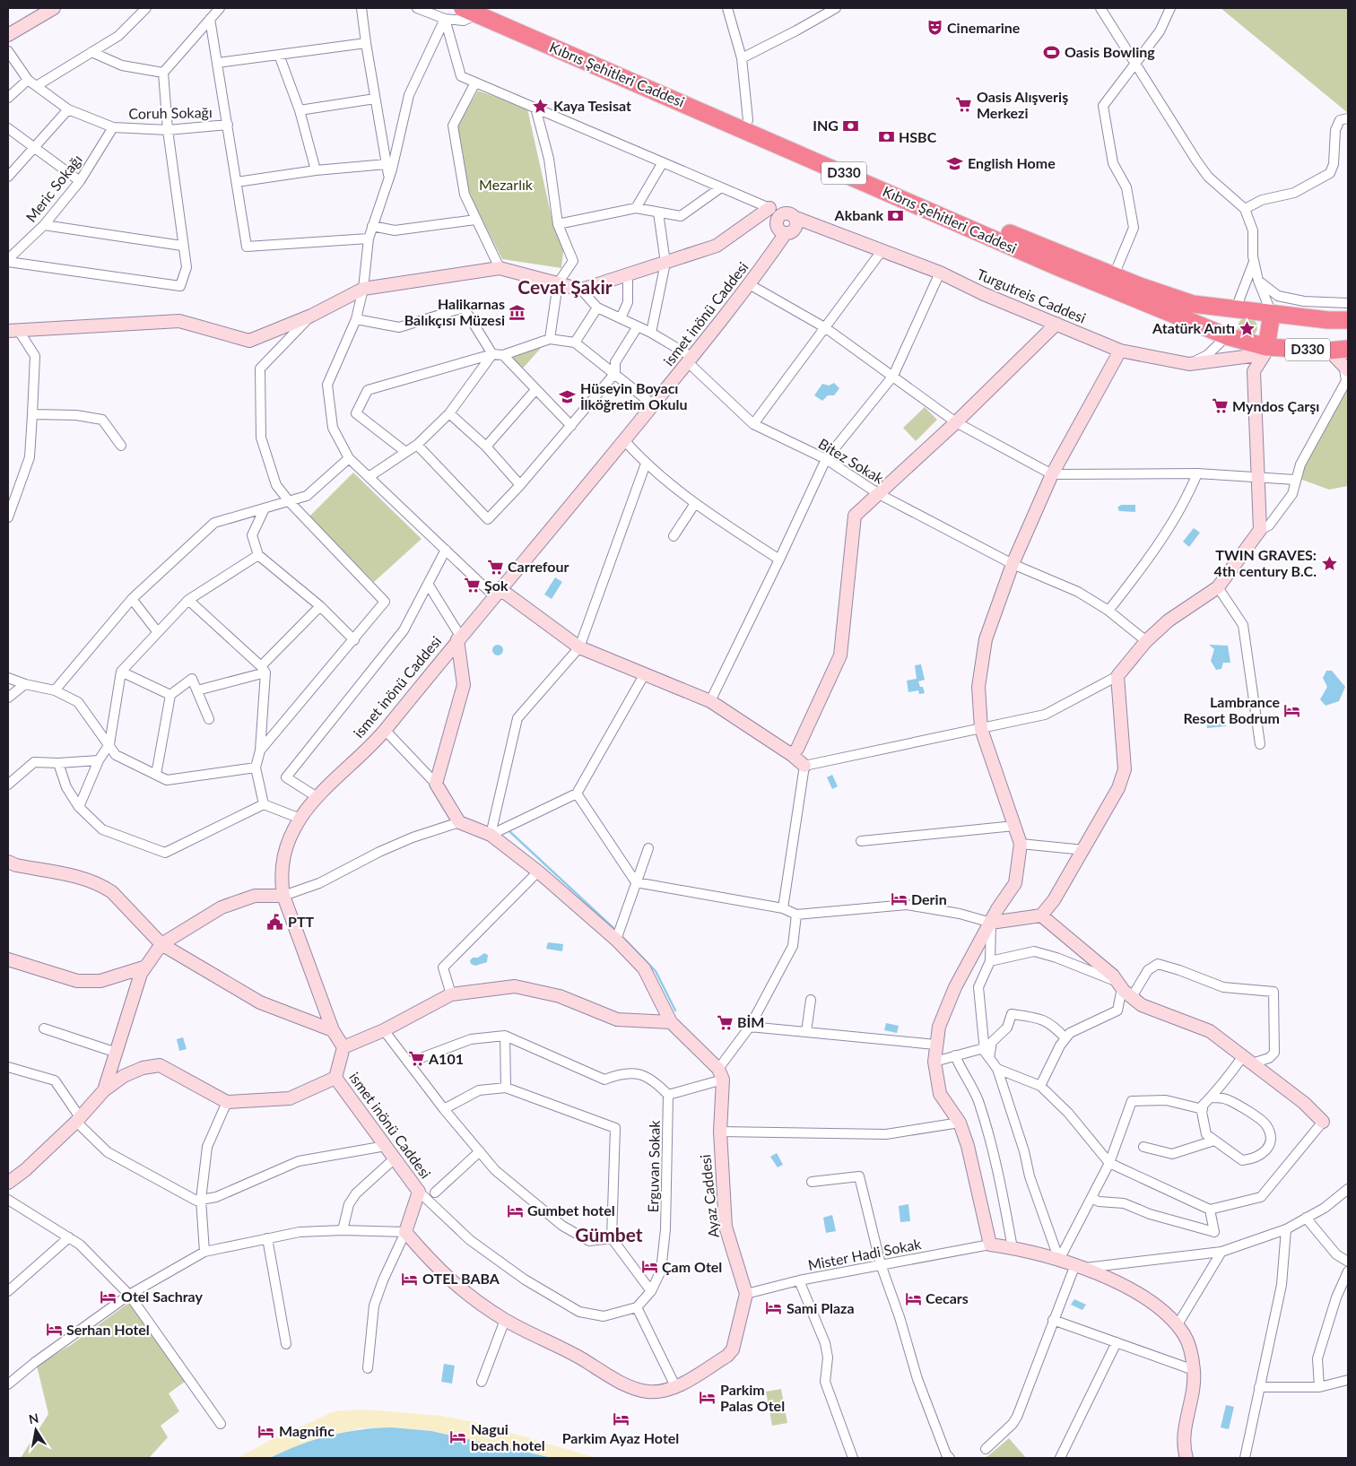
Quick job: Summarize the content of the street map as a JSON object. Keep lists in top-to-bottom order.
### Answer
{
  "streets": {
    "highway": ["Kıbrıs Şehitleri Caddesi", "D330"],
    "street": [
      "Coruh Sokağı",
      "Meric Sokağı",
      "Turgutreis Caddesi",
      "ismet inönü Caddesi",
      "Bitez Sokak",
      "Erguvan Sokak",
      "Ayaz Caddesi",
      "Mister Hadi Sokak"
    ]
  },
  "crossings": [
    ["Kıbrıs Şehitleri Caddesi", "Turgutreis Caddesi"],
    ["Coruh Sokağı", "Meric Sokağı"],
    ["Turgutreis Caddesi", "ismet inönü Caddesi"],
    ["ismet inönü Caddesi", "Bitez Sokak"],
    ["ismet inönü Caddesi", "Ayaz Caddesi"],
    ["Ayaz Caddesi", "Mister Hadi Sokak"]
  ],
  "districts": ["Cevat Şakir", "Gümbet"],
  "parks": ["Mezarlık"],
  "places": {
    "theatre": ["Cinemarine"],
    "sports": ["Oasis Bowling"],
    "supermarket": [
      "Oasis Alışveriş Merkezi",
      "Myndos Çarşı",
      "Carrefour",
      "Şok",
      "BİM",
      "A101"
    ],
    "place": ["Kaya Tesisat", "Atatürk Anıtı", "TWIN GRAVES: 4th century B.C."],
    "bank": ["ING", "HSBC", "Akbank"],
    "school or university": ["English Home", "Hüseyin Boyacı İlköğretim Okulu"],
    "museum": ["Halikarnas Balıkçısı Müzesi"],
    "hotel": [
      "Lambrance Resort Bodrum",
      "Derin",
      "Gumbet hotel",
      "Çam Otel",
      "OTEL BABA",
      "Otel Sachray",
      "Cecars",
      "Sami Plaza",
      "Serhan Hotel",
      "Parkim Palas Otel",
      "Parkim Ayaz Hotel",
      "Magnific",
      "Nagui beach hotel"
    ],
    "public building": ["PTT"]
  },
  "north": "top"
}
